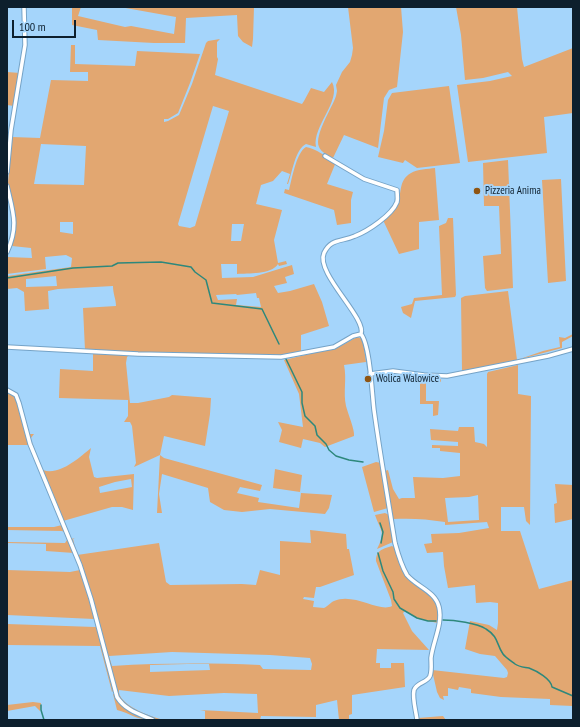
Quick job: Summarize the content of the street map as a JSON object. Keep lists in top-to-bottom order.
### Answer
{
  "places": ["Pizzeria Anima", "Wolica Walowice"],
  "scale_bar": "100 m"
}
